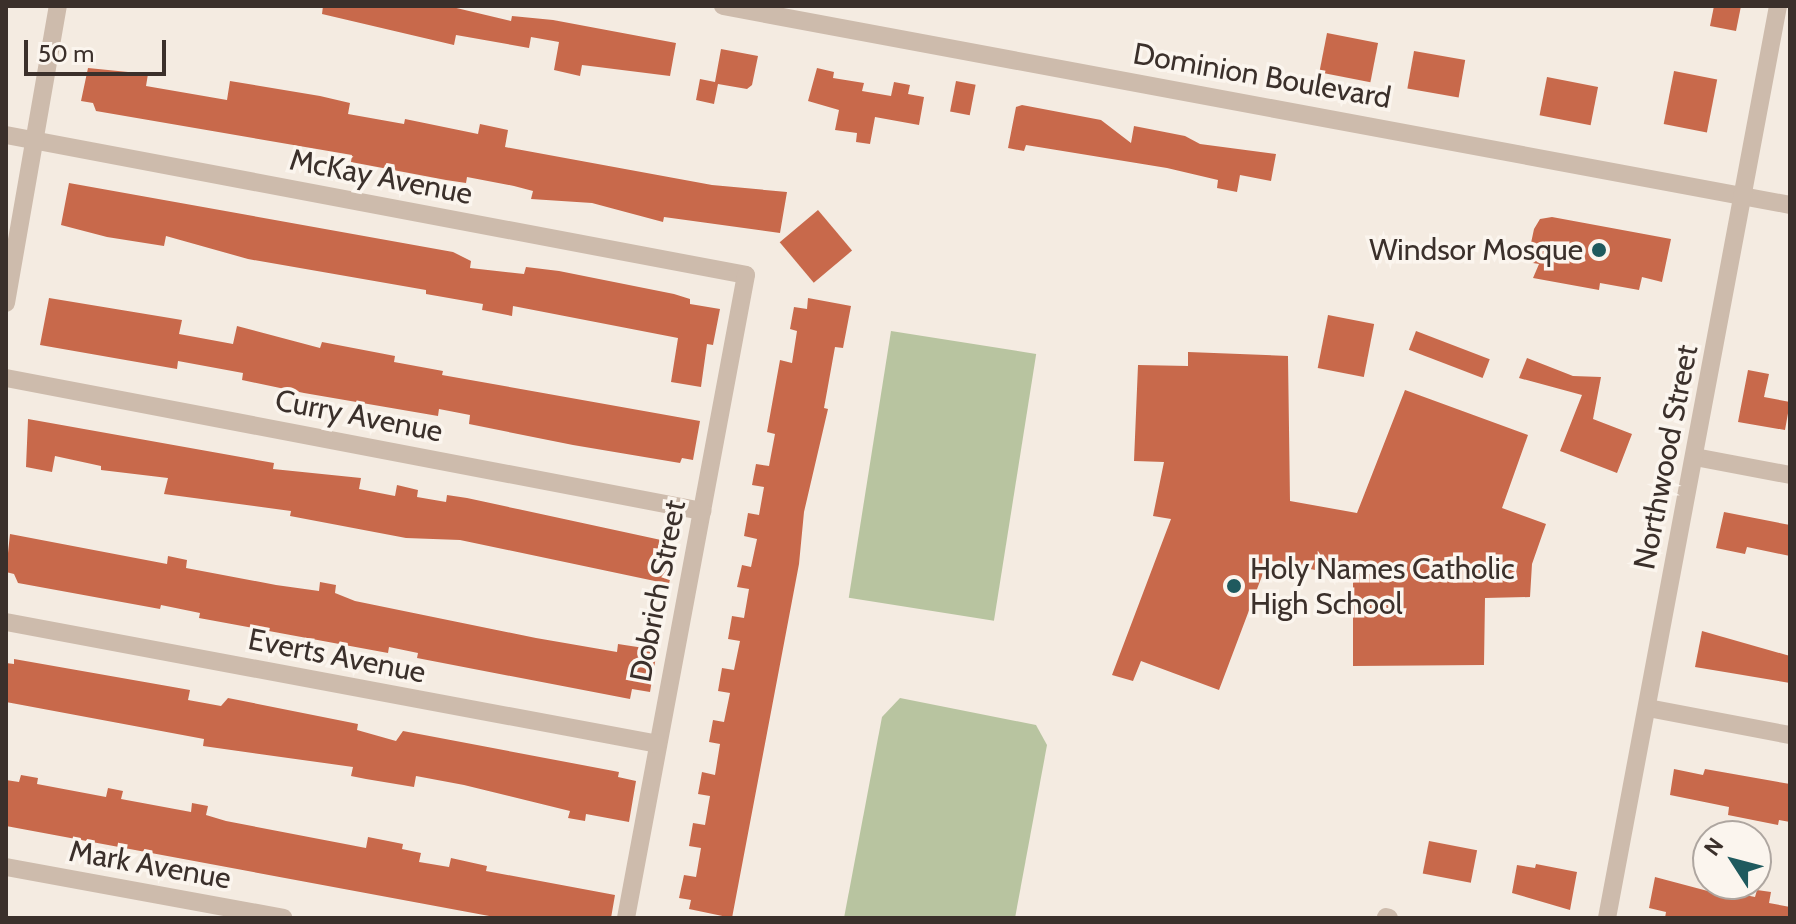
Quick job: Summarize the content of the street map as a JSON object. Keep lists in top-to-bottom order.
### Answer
{
  "streets": {
    "street": [
      "Dominion Boulevard",
      "McKay Avenue",
      "Curry Avenue",
      "Northwood Street",
      "Dobrich Street",
      "Everts Avenue",
      "Mark Avenue"
    ]
  },
  "crossings": [
    ["Dominion Boulevard", "Northwood Street"],
    ["McKay Avenue", "Dobrich Street"],
    ["Curry Avenue", "Dobrich Street"],
    ["Dobrich Street", "Everts Avenue"]
  ],
  "places": ["Windsor Mosque", "Holy Names Catholic High School"],
  "scale_bar": "50 m",
  "north": "top left"
}
